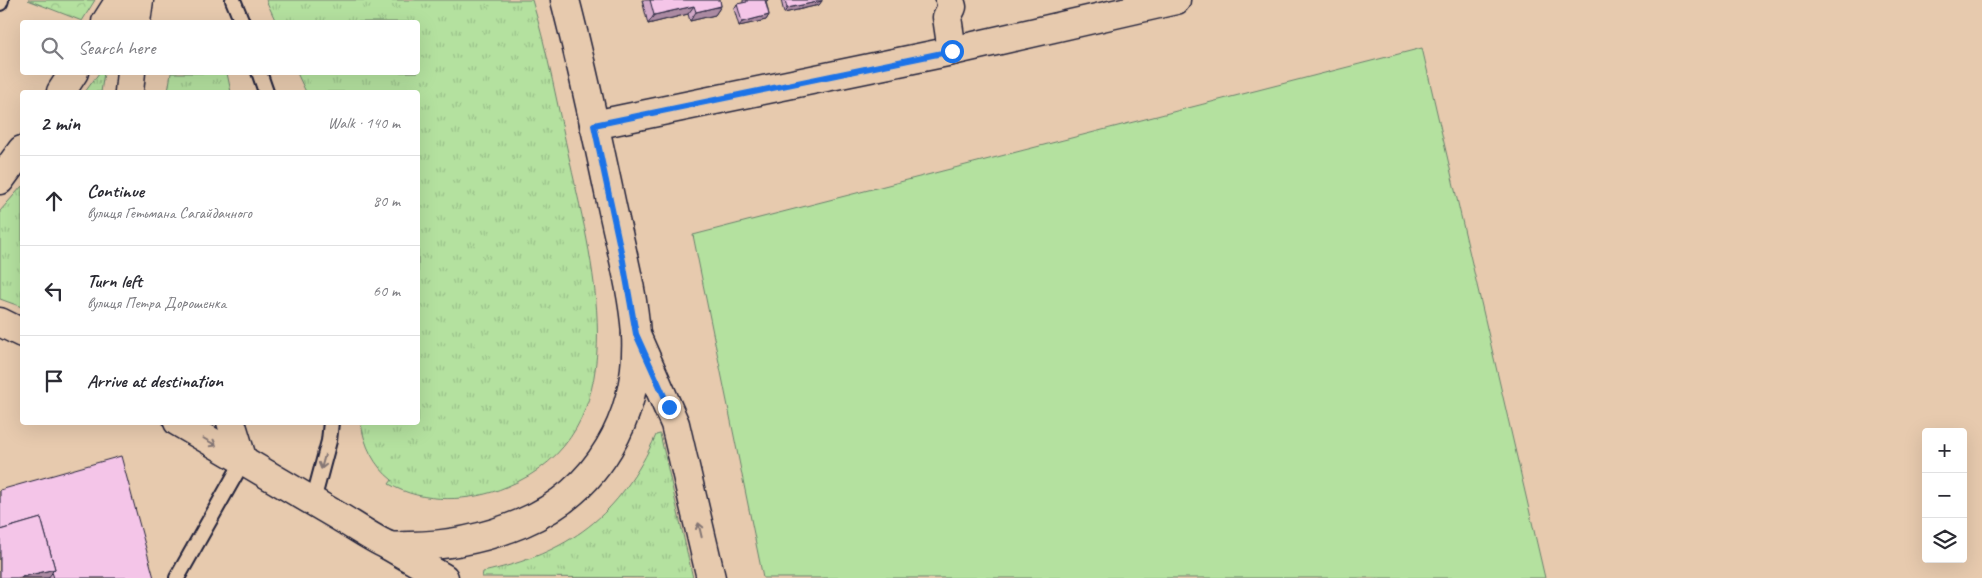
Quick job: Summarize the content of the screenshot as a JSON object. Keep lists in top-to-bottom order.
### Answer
{
  "page": {
    "search": "Search here",
    "heading": ["2 min", "Walk · 140 m"],
    "list": [
      ["Continue", "вулиця Гетьмана Сагайдачного", "80 m"],
      ["Turn left", "вулиця Петра Дорошенка", "60 m"],
      "Arrive at destination"
    ],
    "map_buttons": ["+", "−"]
  }
}
